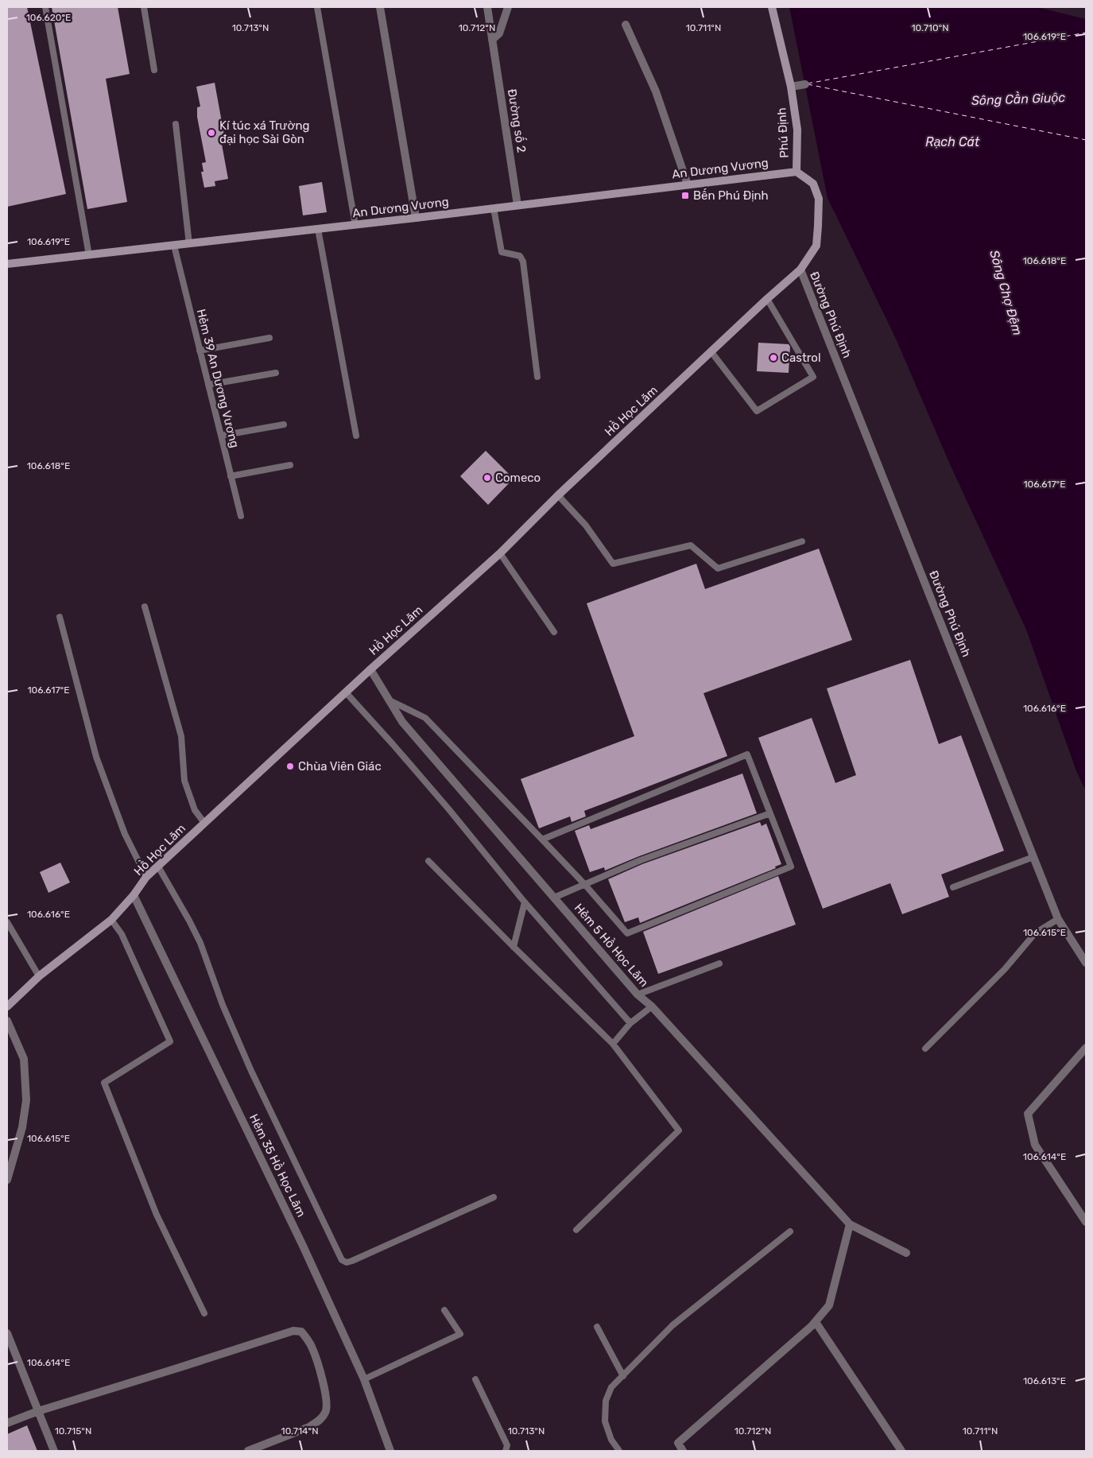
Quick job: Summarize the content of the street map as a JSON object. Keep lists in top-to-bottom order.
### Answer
{
  "streets": {
    "main road": ["Phú Định", "An Dương Vương", "Hồ Học Lãm"],
    "street": [
      "Đường số 2",
      "Đường Phú Định",
      "Hẻm 5 Hồ Học Lãm",
      "Hẻm 35 Hồ Học Lãm"
    ],
    "lane": ["Hẻm 39 An Dương Vương"]
  },
  "crossings": [
    ["Đường số 2", "An Dương Vương"],
    ["Phú Định", "An Dương Vương"],
    ["Phú Định", "Đường Phú Định"],
    ["Phú Định", "Hồ Học Lãm"],
    ["An Dương Vương", "Hẻm 39 An Dương Vương"],
    ["Đường Phú Định", "Hồ Học Lãm"],
    ["Hồ Học Lãm", "Hẻm 5 Hồ Học Lãm"],
    ["Hồ Học Lãm", "Hẻm 35 Hồ Học Lãm"]
  ],
  "water": ["Sông Cần Giuộc", "Rạch Cát", "Sông Chợ Đệm"],
  "places": {
    "other": [
      "Kí túc xá Trường đại học Sài Gòn",
      "Castrol",
      "Comeco",
      "Chùa Viên Giác"
    ],
    "transit": ["Bến Phú Định"]
  },
  "coordinates": [
    "106.620°E",
    "10.713°N",
    "10.712°N",
    "10.711°N",
    "10.710°N",
    "106.619°E",
    "106.618°E",
    "106.617°E",
    "106.616°E",
    "106.615°E",
    "106.614°E",
    "106.613°E",
    "10.715°N",
    "10.714°N"
  ]
}
